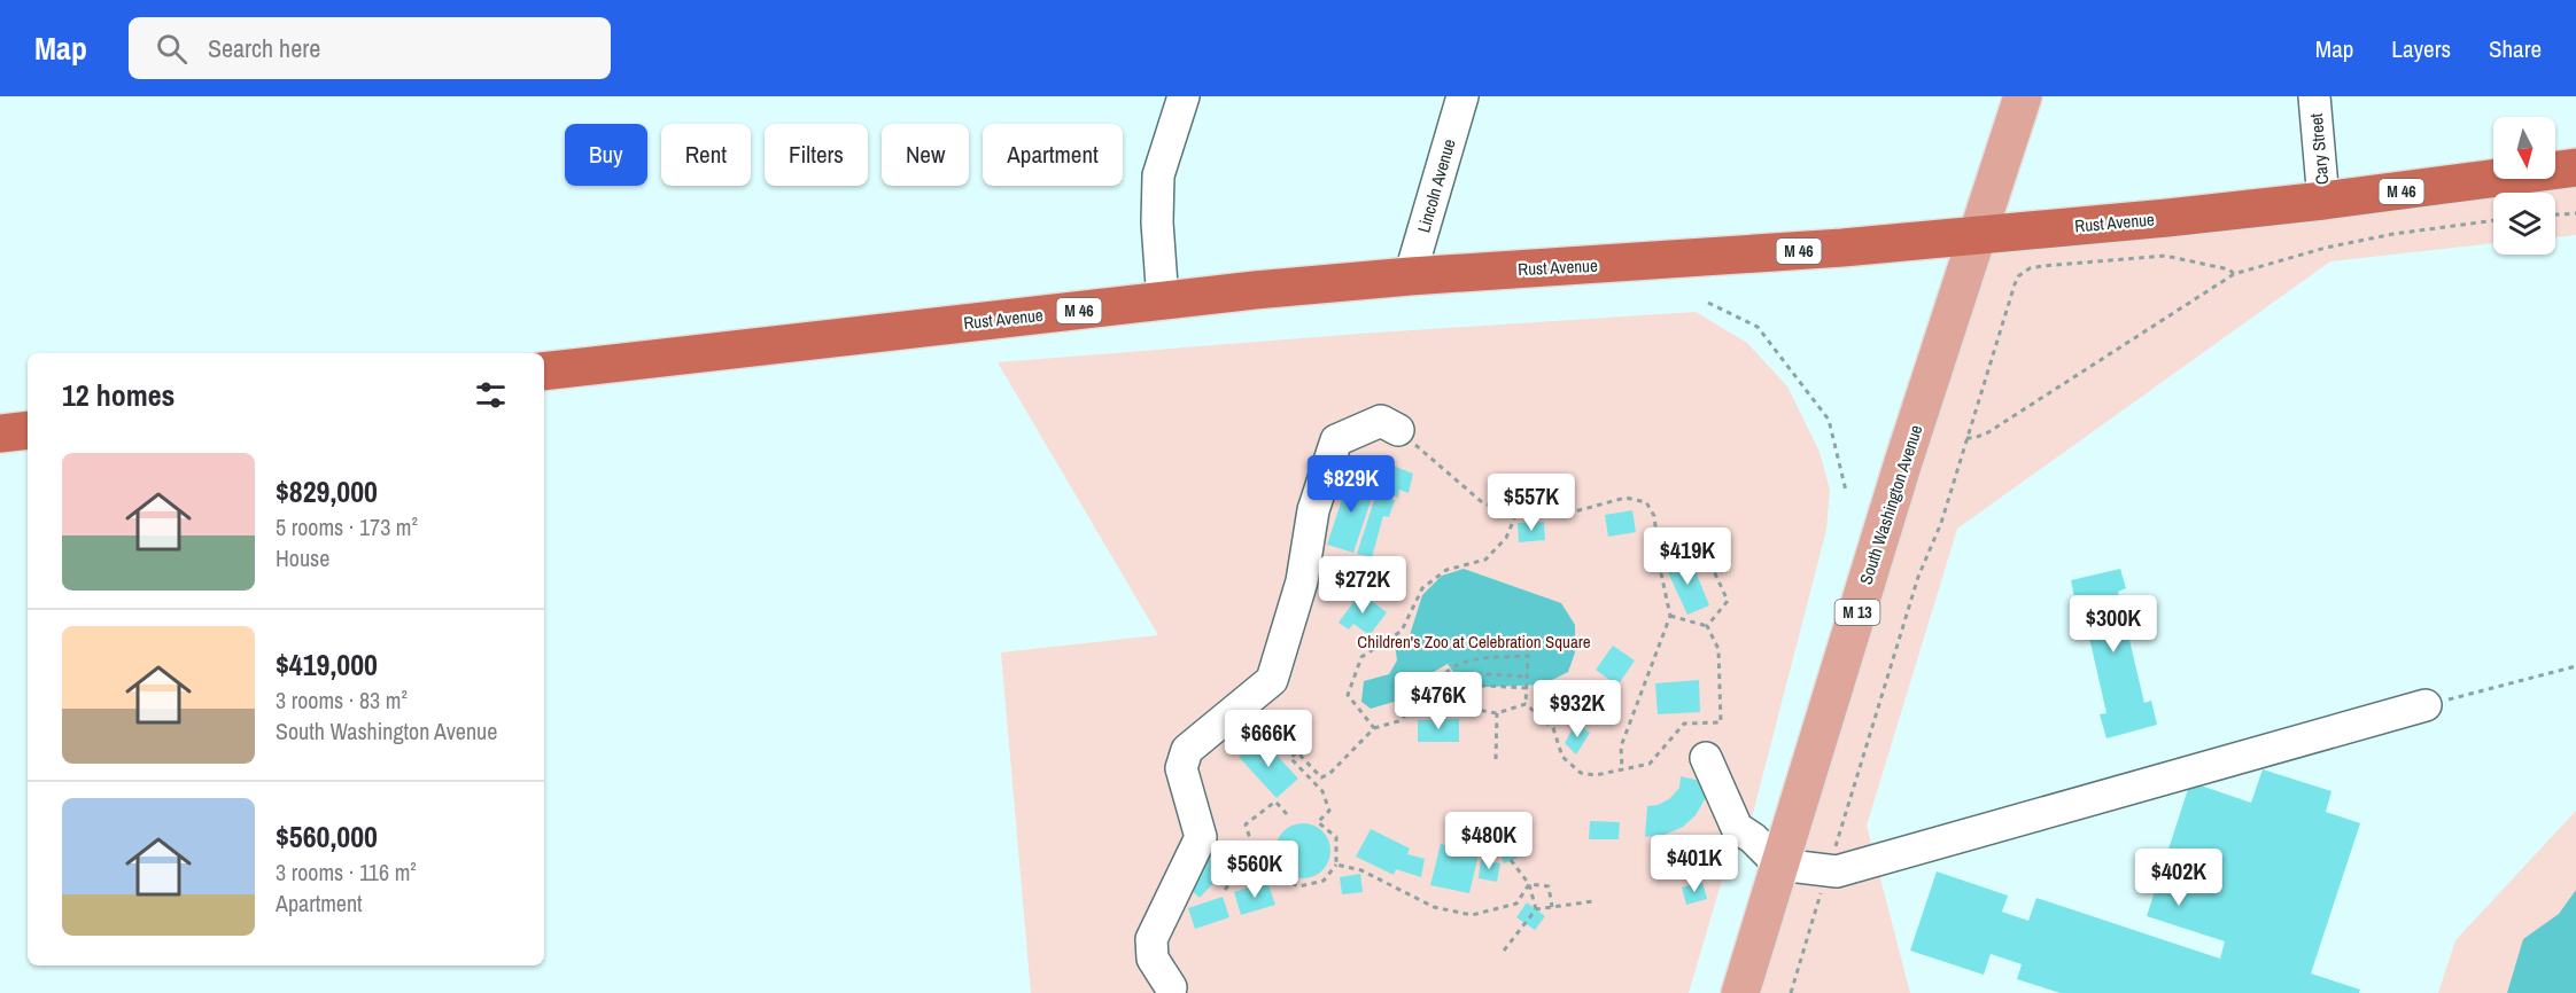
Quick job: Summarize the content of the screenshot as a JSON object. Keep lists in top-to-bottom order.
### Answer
{
  "streets": {
    "highway": ["M 46", "Rust Avenue"],
    "main road": ["South Washington Avenue", "M 13"],
    "street": ["Cary Street", "Lincoln Avenue"]
  },
  "crossings": [
    ["Cary Street", "Rust Avenue"],
    ["Lincoln Avenue", "Rust Avenue"],
    ["Rust Avenue", "South Washington Avenue"]
  ],
  "parks": ["Children's Zoo at Celebration Square"],
  "north": "bottom",
  "page": {
    "header": "Map",
    "search": "Search here",
    "nav": ["Map", "Layers", "Share"],
    "chip": [
      "Buy",
      "Rent",
      "Filters",
      "New",
      "Apartment"
    ],
    "heading": "12 homes",
    "list": [
      {
        "name": "$829,000",
        "note": "5 rooms · 173 m² · House"
      },
      {
        "name": "$419,000",
        "note": "3 rooms · 83 m² · South Washington Avenue"
      },
      {
        "name": "$560,000",
        "note": "3 rooms · 116 m² · Apartment"
      }
    ],
    "price": [
      "$829K",
      "$557K",
      "$419K",
      "$272K",
      "$300K",
      "$476K",
      "$932K",
      "$666K",
      "$480K",
      "$401K",
      "$560K",
      "$402K"
    ]
  }
}
